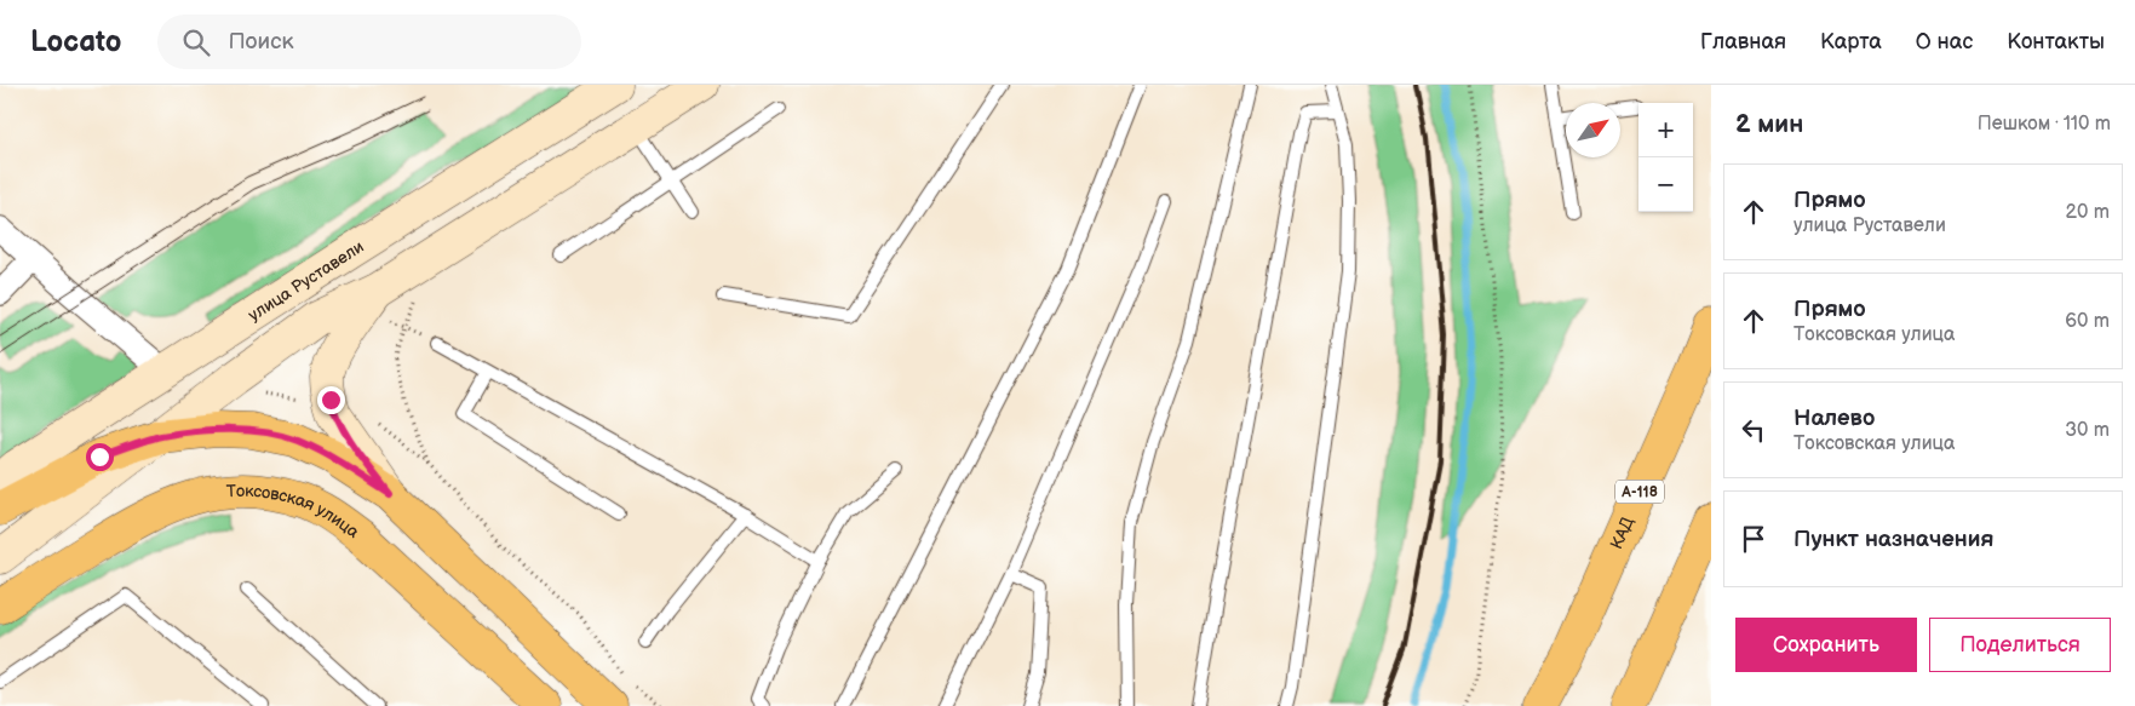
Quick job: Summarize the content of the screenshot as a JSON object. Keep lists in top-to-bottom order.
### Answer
{
  "streets": {
    "main road": [
      "улица Руставели",
      "А-118",
      "Токсовская улица",
      "КАД"
    ]
  },
  "north": "top right",
  "page": {
    "header": "Locato",
    "search": "Поиск",
    "nav": [
      "Главная",
      "Карта",
      "О нас",
      "Контакты"
    ],
    "heading": ["2 мин", "Пешком · 110 m"],
    "map_buttons": ["+", "−"],
    "list": [
      ["Прямо", "улица Руставели", "20 m"],
      ["Прямо", "Токсовская улица", "60 m"],
      ["Налево", "Токсовская улица", "30 m"],
      "Пункт назначения"
    ],
    "buttons": ["Сохранить", "Поделиться"]
  }
}
